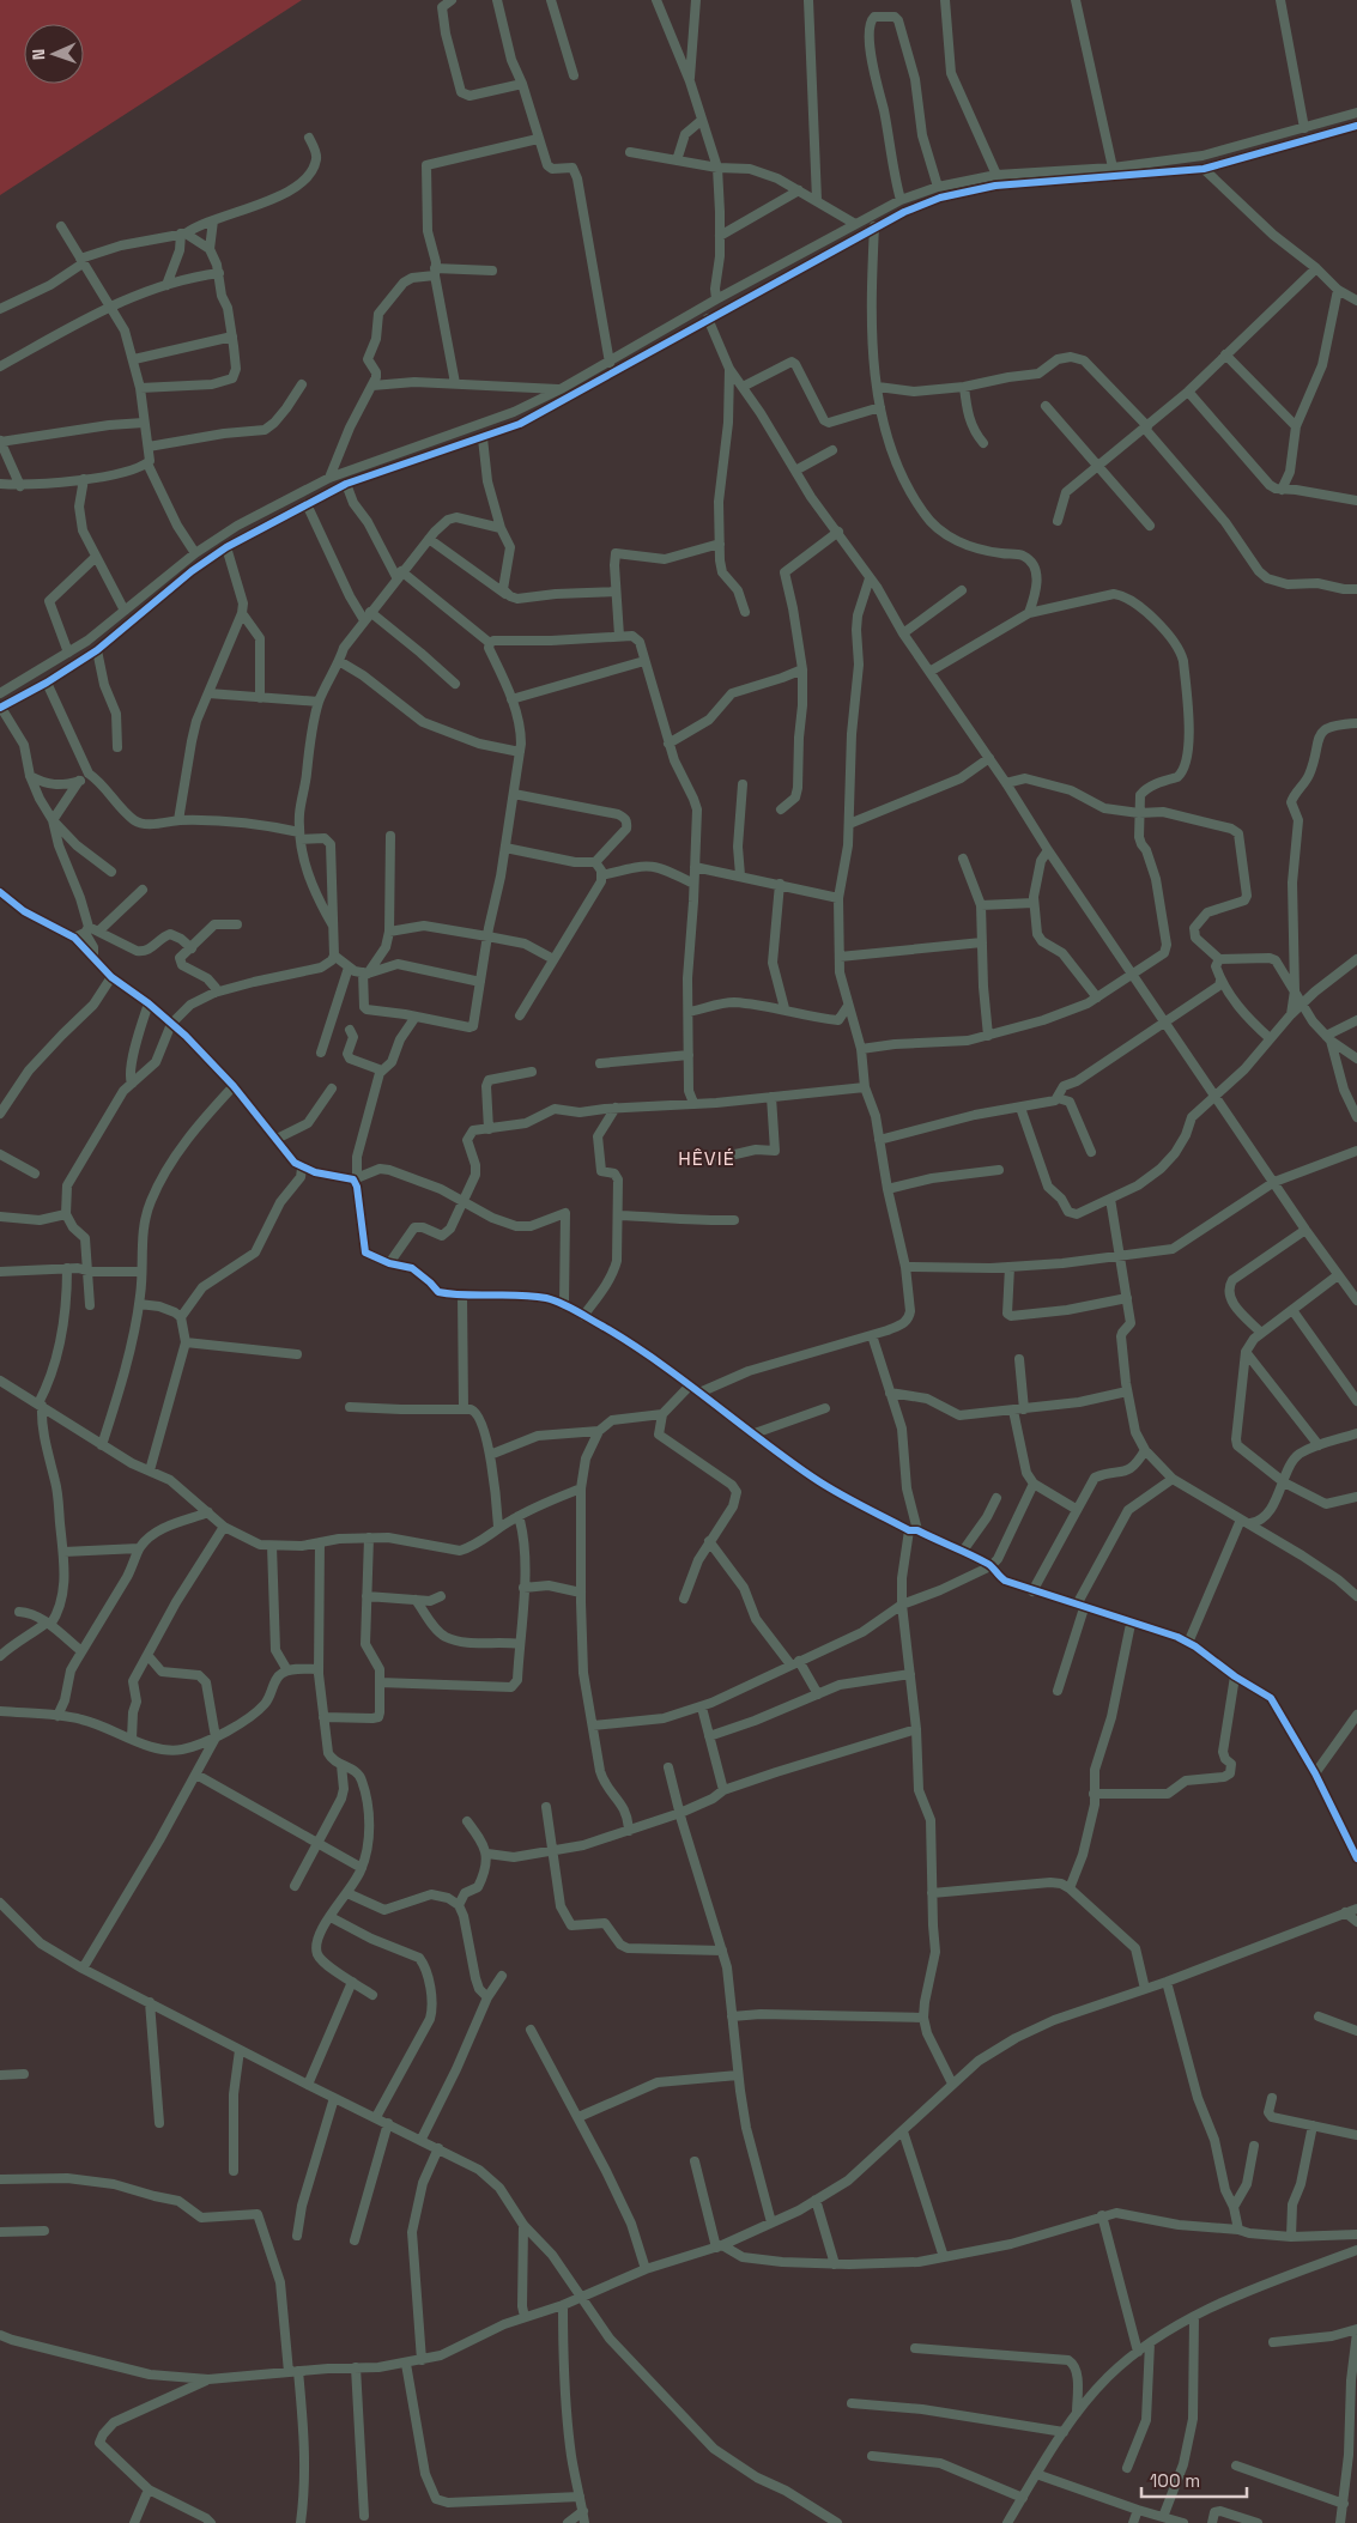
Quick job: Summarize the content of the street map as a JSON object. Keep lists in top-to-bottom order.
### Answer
{
  "districts": ["HÊVIÉ"],
  "scale_bar": "100 m",
  "north": "left"
}
